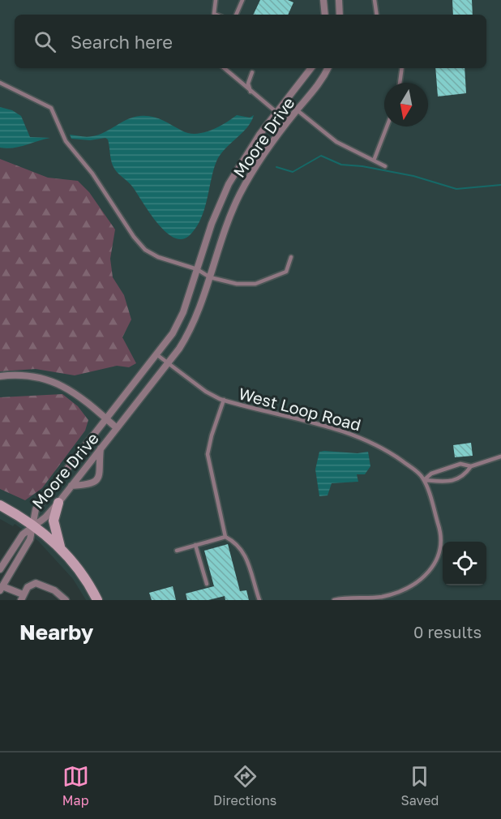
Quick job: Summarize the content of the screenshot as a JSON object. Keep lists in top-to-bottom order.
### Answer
{
  "streets": {
    "street": ["Moore Drive"],
    "lane": ["West Loop Road"]
  },
  "crossings": [
    ["Moore Drive", "West Loop Road"]
  ],
  "north": "bottom",
  "page": {
    "search": "Search here",
    "heading": ["Nearby", "0 results"],
    "nav": ["Map", "Directions", "Saved"]
  }
}
